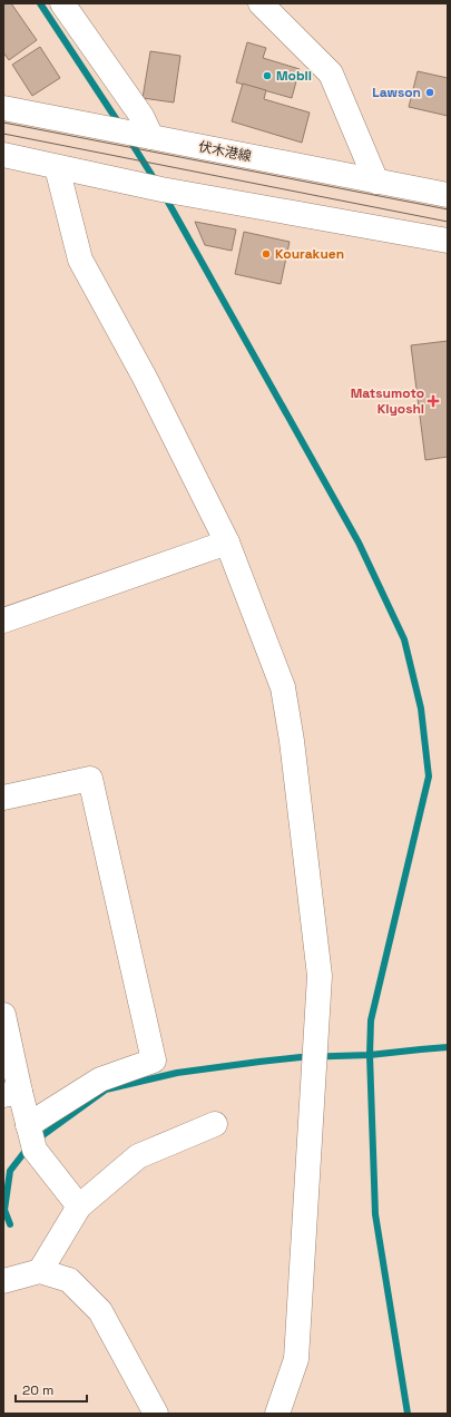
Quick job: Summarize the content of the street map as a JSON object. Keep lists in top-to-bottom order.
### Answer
{
  "streets": {
    "street": ["伏木港線"]
  },
  "places": {
    "other": ["Mobil", "Lawson", "Kourakuen"],
    "health": ["Matsumoto Kiyoshi"]
  },
  "scale_bar": "20 m"
}
